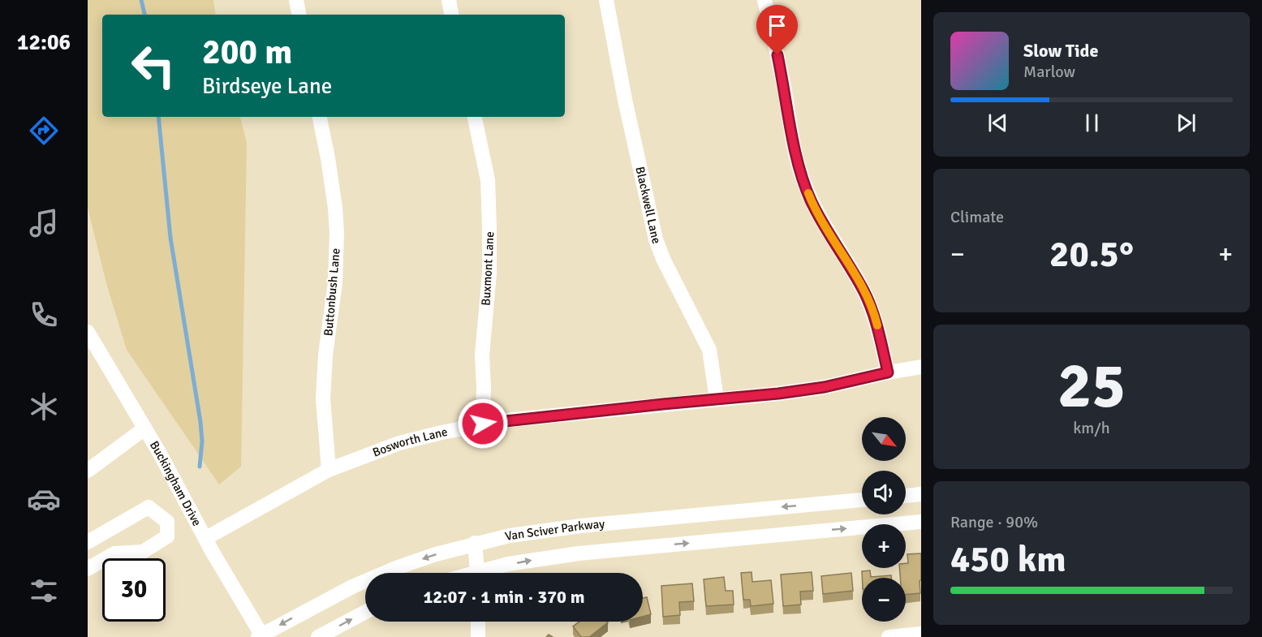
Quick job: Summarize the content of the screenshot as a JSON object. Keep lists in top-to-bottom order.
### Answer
{
  "streets": {
    "street": [
      "Blackwell Lane",
      "Buxmont Lane",
      "Buttonbush Lane",
      "Bosworth Lane",
      "Buckingham Drive",
      "Van Sciver Parkway"
    ]
  },
  "crossings": [
    ["Blackwell Lane", "Bosworth Lane"],
    ["Buxmont Lane", "Bosworth Lane"],
    ["Buttonbush Lane", "Bosworth Lane"],
    ["Bosworth Lane", "Buckingham Drive"],
    ["Buckingham Drive", "Van Sciver Parkway"]
  ],
  "north": "bottom right",
  "page": {
    "tabs": "12:06",
    "turn": ["200 m", "Birdseye Lane"],
    "song": ["Slow Tide", "Marlow"],
    "tile": [
      "Climate",
      ["25", "km/h"],
      ["Range · 90%", "450 km"]
    ],
    "heat": ["−", "20.5°", "+"],
    "map_buttons": ["+", "−"],
    "limit": "30",
    "trip": "12:07 · 1 min · 370 m"
  }
}
